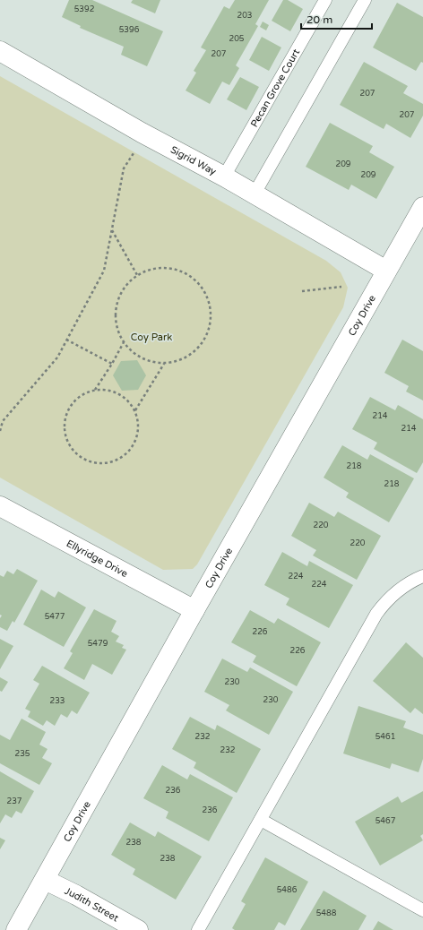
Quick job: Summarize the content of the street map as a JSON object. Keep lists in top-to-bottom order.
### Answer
{
  "streets": {
    "street": [
      "Sigrid Way",
      "Coy Drive",
      "Ellyridge Drive",
      "Judith Street"
    ],
    "lane": ["Pecan Grove Court"]
  },
  "crossings": [
    ["Pecan Grove Court", "Sigrid Way"],
    ["Sigrid Way", "Coy Drive"],
    ["Coy Drive", "Ellyridge Drive"],
    ["Coy Drive", "Judith Street"]
  ],
  "parks": ["Coy Park"],
  "house_numbers": [
    "5392",
    "203",
    "5396",
    "205",
    "207",
    "207",
    "207",
    "209",
    "209",
    "214",
    "214",
    "218",
    "218",
    "220",
    "220",
    "224",
    "224",
    "5477",
    "226",
    "5479",
    "226",
    "230",
    "230",
    "233",
    "232",
    "5461",
    "232",
    "235",
    "236",
    "237",
    "236",
    "5467",
    "238",
    "238",
    "5486",
    "5488"
  ],
  "scale_bar": "20 m"
}
